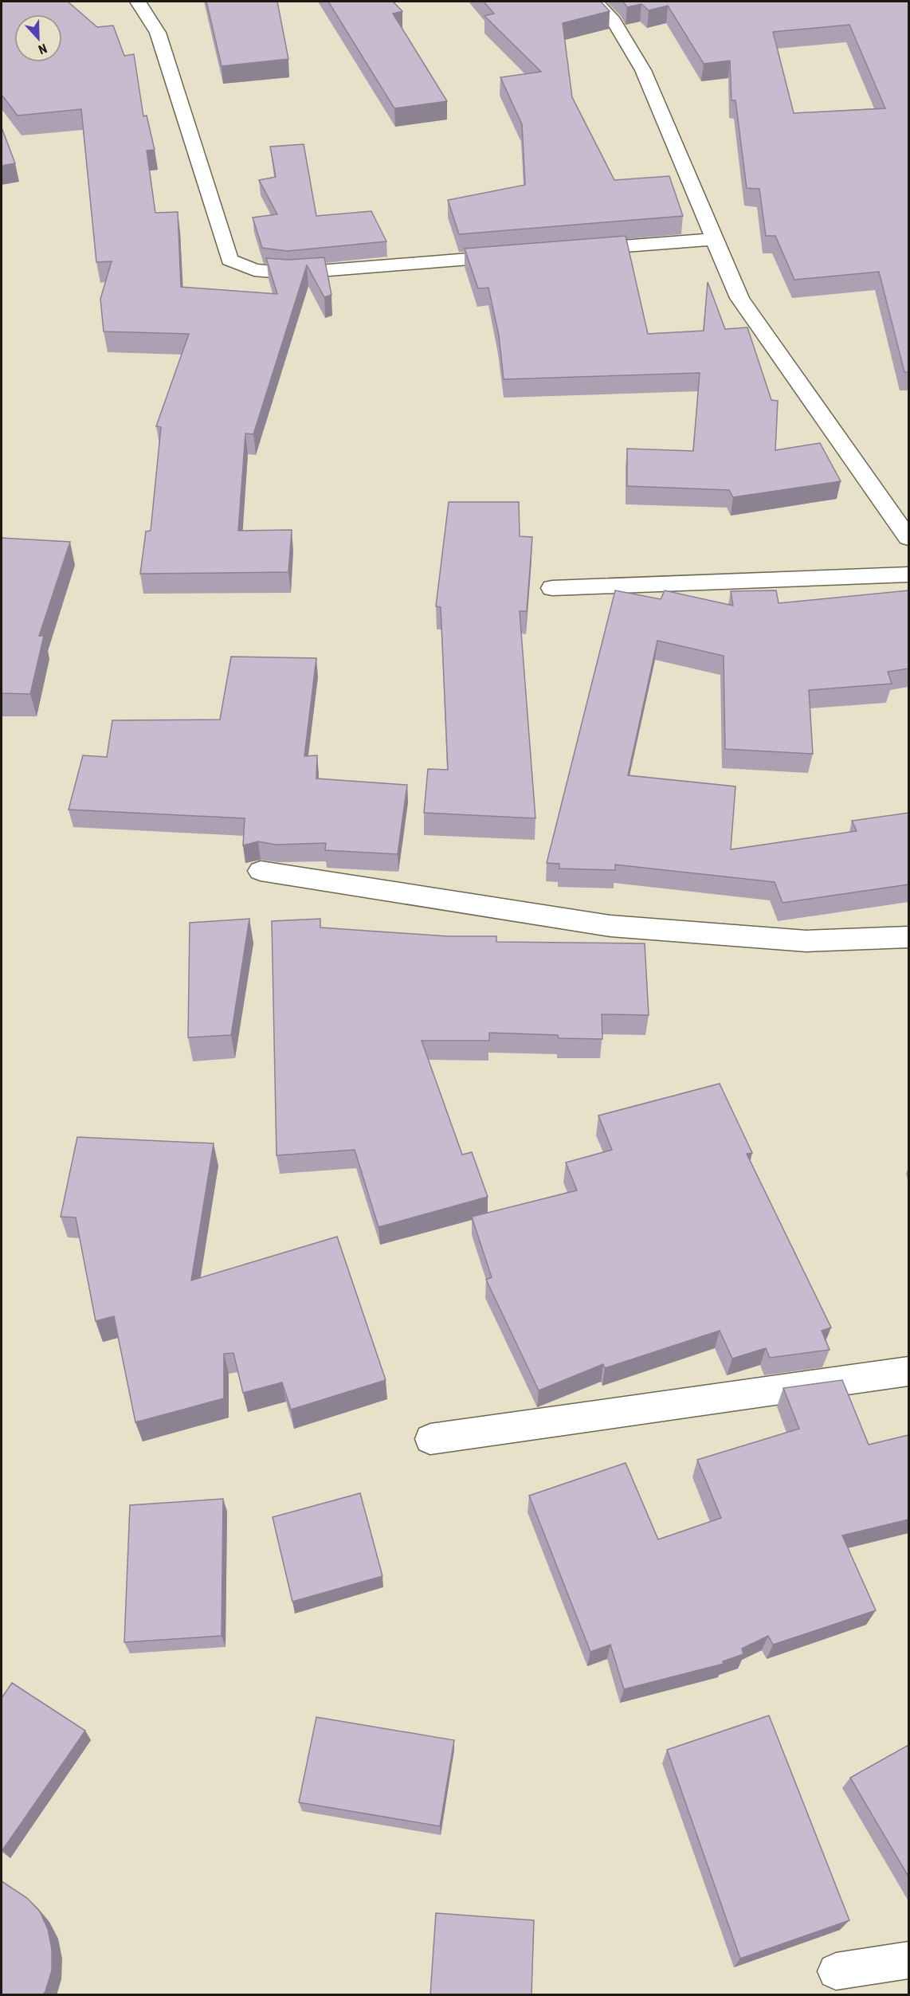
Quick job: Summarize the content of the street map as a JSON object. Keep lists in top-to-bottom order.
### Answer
{
  "north": "bottom"
}
